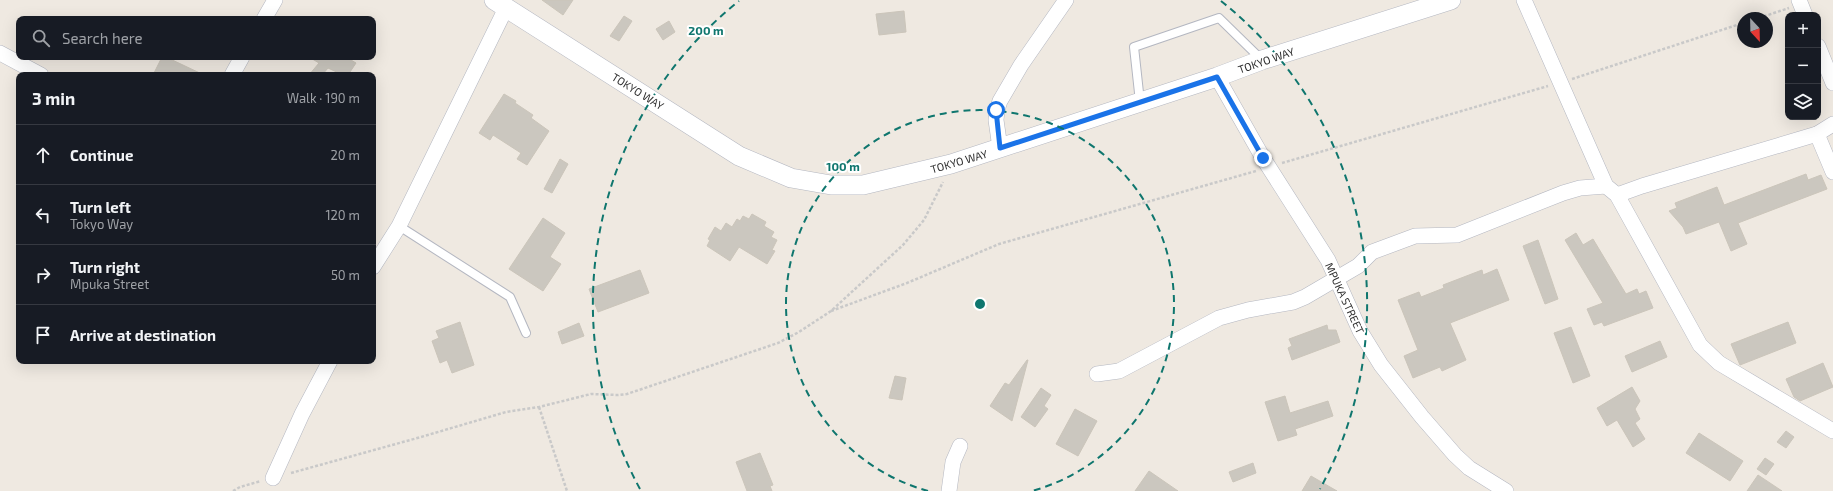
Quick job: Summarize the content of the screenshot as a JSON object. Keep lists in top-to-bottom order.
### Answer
{
  "streets": {
    "street": ["TOKYO WAY", "MPUKA STREET"]
  },
  "crossings": [
    ["TOKYO WAY", "MPUKA STREET"]
  ],
  "north": "bottom",
  "page": {
    "map_buttons": ["+", "−"],
    "search": "Search here",
    "heading": ["3 min", "Walk · 190 m"],
    "list": [
      ["Continue", "20 m"],
      ["Turn left", "Tokyo Way", "120 m"],
      ["Turn right", "Mpuka Street", "50 m"],
      "Arrive at destination"
    ]
  },
  "rings": ["200 m", "100 m"]
}
